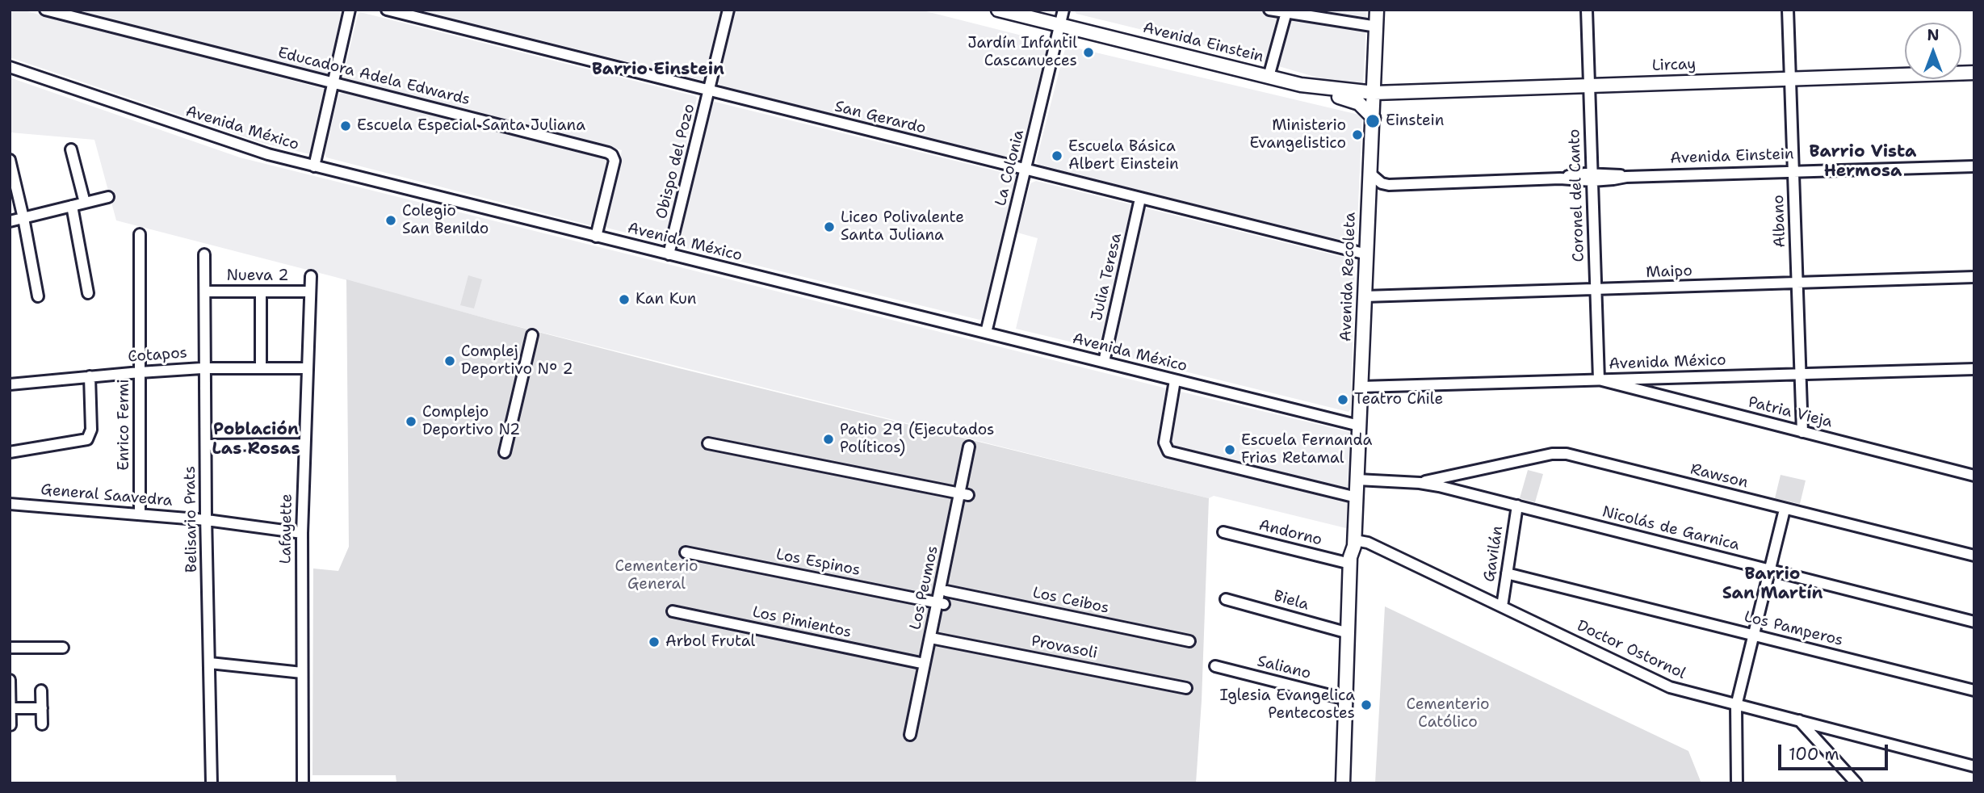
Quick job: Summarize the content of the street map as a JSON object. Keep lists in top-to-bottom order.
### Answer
{
  "streets": {
    "main road": ["Avenida Einstein", "Lircay", "Avenida Recoleta"],
    "street": [
      "Educadora Adela Edwards",
      "San Gerardo",
      "Avenida México",
      "Obispo del Pozo",
      "La Colonia",
      "Coronel del Canto",
      "Albano",
      "Maipo",
      "Nueva 2",
      "Julia Teresa",
      "Cotapos",
      "Patria Vieja",
      "Enrico Fermi",
      "Rawson",
      "General Saavedra",
      "Belisario Prats",
      "Lafayette",
      "Nicolás de Garnica",
      "Andorno",
      "Gavilán",
      "Los Espinos",
      "Los Peumos",
      "Los Ceibos",
      "Biela",
      "Los Pimientos",
      "Los Pamperos",
      "Provasoli",
      "Doctor Ostornol",
      "Saliano"
    ]
  },
  "crossings": [
    ["Avenida Einstein", "Lircay"],
    ["Avenida Einstein", "La Colonia"],
    ["Avenida Einstein", "Coronel del Canto"],
    ["Avenida Einstein", "Albano"],
    ["Avenida Einstein", "Avenida Recoleta"],
    ["Lircay", "Coronel del Canto"],
    ["Lircay", "Albano"],
    ["Lircay", "Avenida Recoleta"],
    ["Educadora Adela Edwards", "Avenida México"],
    ["San Gerardo", "Obispo del Pozo"],
    ["San Gerardo", "La Colonia"],
    ["San Gerardo", "Julia Teresa"],
    ["San Gerardo", "Avenida Recoleta"],
    ["Avenida México", "Obispo del Pozo"],
    ["Avenida México", "La Colonia"],
    ["Avenida México", "Coronel del Canto"],
    ["Avenida México", "Albano"],
    ["Avenida México", "Julia Teresa"],
    ["Avenida México", "Avenida Recoleta"],
    ["Avenida México", "Patria Vieja"],
    ["Coronel del Canto", "Maipo"],
    ["Coronel del Canto", "Patria Vieja"],
    ["Albano", "Maipo"],
    ["Albano", "Patria Vieja"],
    ["Maipo", "Avenida Recoleta"],
    ["Nueva 2", "Belisario Prats"],
    ["Nueva 2", "Lafayette"],
    ["Avenida Recoleta", "Nicolás de Garnica"],
    ["Avenida Recoleta", "Andorno"],
    ["Avenida Recoleta", "Biela"],
    ["Avenida Recoleta", "Doctor Ostornol"],
    ["Avenida Recoleta", "Saliano"],
    ["Cotapos", "Enrico Fermi"],
    ["Cotapos", "Belisario Prats"],
    ["Cotapos", "Lafayette"],
    ["Enrico Fermi", "General Saavedra"],
    ["Rawson", "Nicolás de Garnica"],
    ["General Saavedra", "Belisario Prats"],
    ["General Saavedra", "Lafayette"],
    ["Nicolás de Garnica", "Gavilán"],
    ["Gavilán", "Los Pamperos"],
    ["Gavilán", "Doctor Ostornol"],
    ["Los Espinos", "Los Peumos"],
    ["Los Peumos", "Los Pimientos"]
  ],
  "districts": [
    "Barrio Einstein",
    "Barrio Vista Hermosa",
    "Población Las Rosas",
    "Barrio San Martín"
  ],
  "parks": ["Cementerio General", "Cementerio Católico"],
  "places": [
    "Jardín Infantil Cascanueces",
    "Einstein",
    "Escuela Especial Santa Juliana",
    "Ministerio Evangelistico",
    "Escuela Básica Albert Einstein",
    "Colegio San Benildo",
    "Liceo Polivalente Santa Juliana",
    "Kan Kun",
    "Complej Deportivo Nº 2",
    "Teatro Chile",
    "Complejo Deportivo N2",
    "Patio 29 (Ejecutados Políticos)",
    "Escuela Fernanda Frias Retamal",
    "Arbol Frutal",
    "Iglesia Evangelica Pentecostes"
  ],
  "scale_bar": "100 m",
  "north": "top"
}
